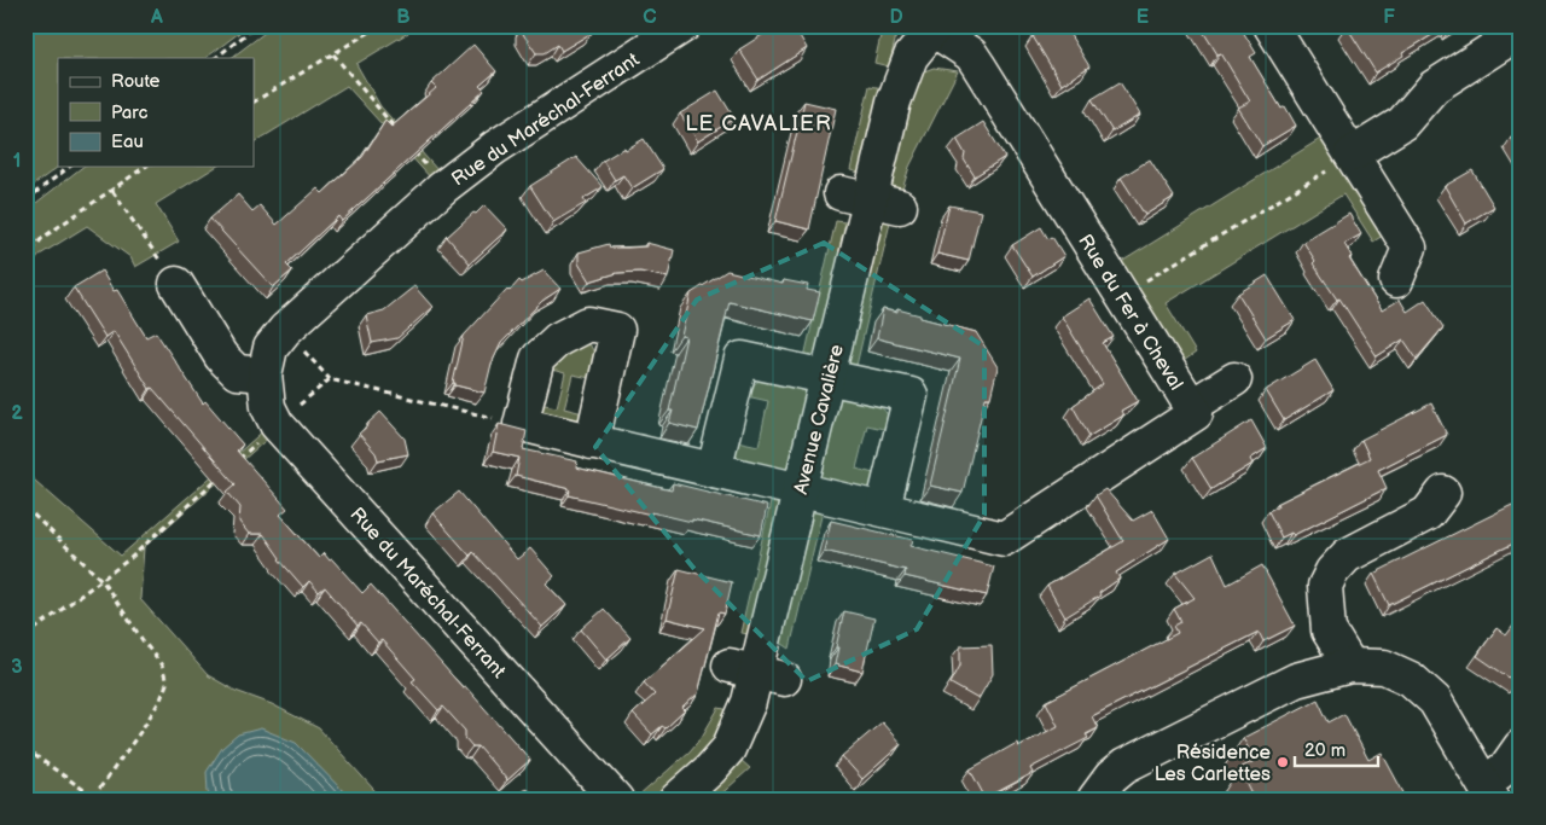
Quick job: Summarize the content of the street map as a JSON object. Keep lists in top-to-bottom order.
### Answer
{
  "streets": {
    "street": ["Rue du Maréchal-Ferrant", "Rue du Fer à Cheval", "Avenue Cavalière"]
  },
  "crossings": [
    ["Rue du Fer à Cheval", "Avenue Cavalière"]
  ],
  "districts": ["LE CAVALIER"],
  "places": ["Résidence Les Carlettes"],
  "legend": ["Route", "Parc", "Eau"],
  "scale_bar": "20 m",
  "grid": {
    "columns": [
      "A",
      "B",
      "C",
      "D",
      "E",
      "F"
    ],
    "rows": ["1", "2", "3"]
  }
}
